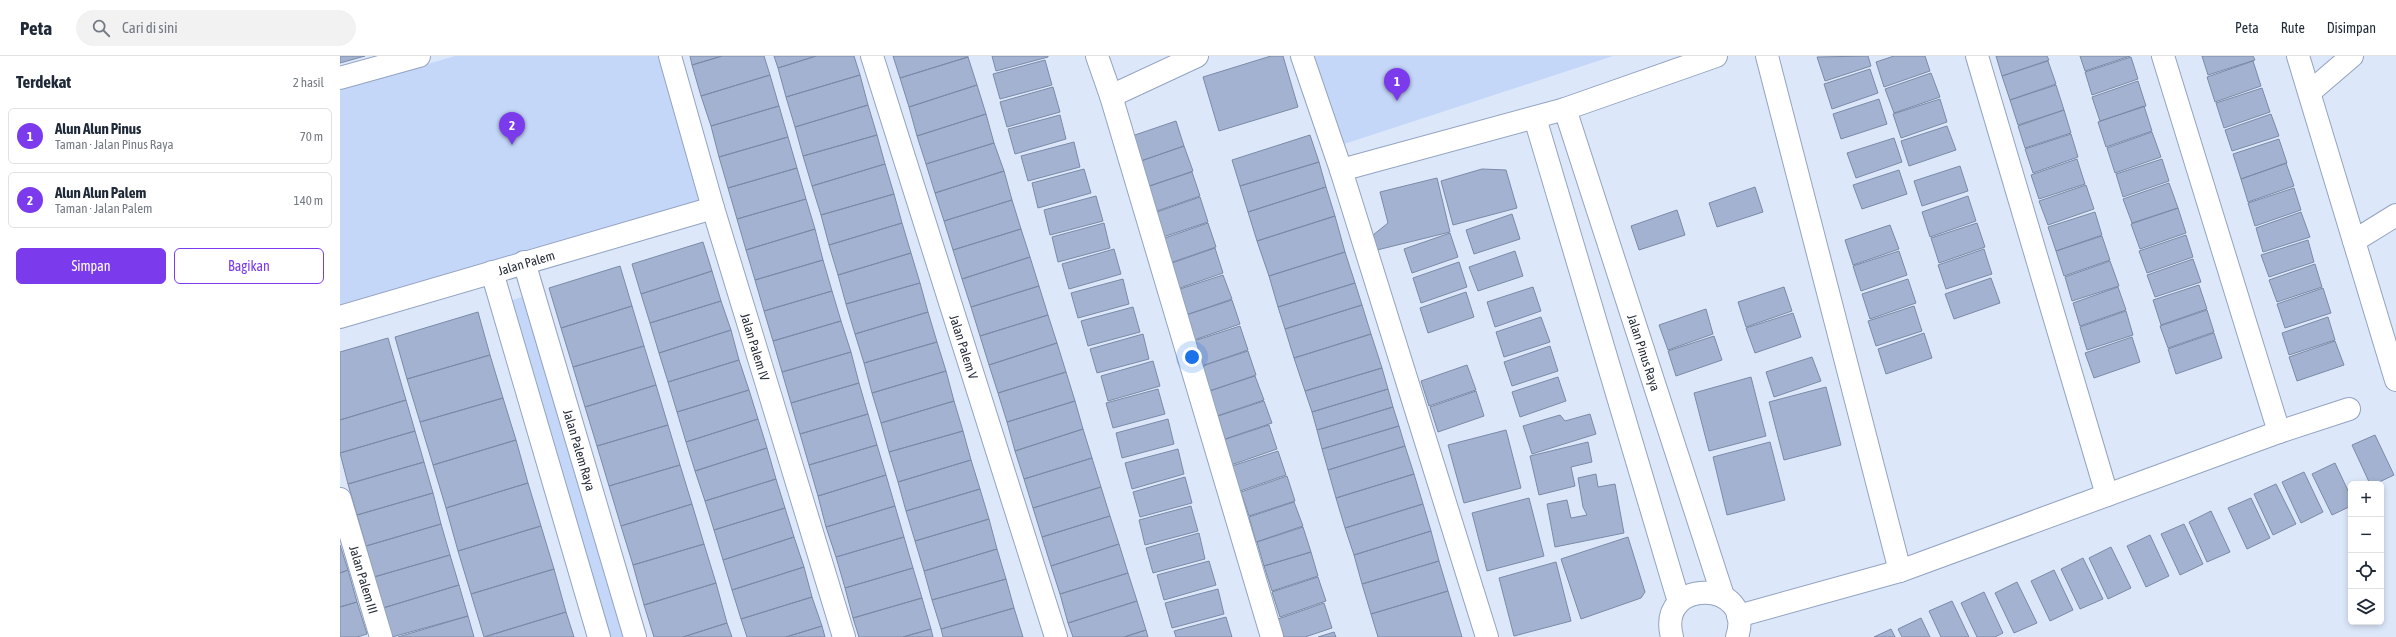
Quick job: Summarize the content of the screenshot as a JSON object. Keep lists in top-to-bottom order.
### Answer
{
  "streets": {
    "street": [
      "Jalan Palem",
      "Jalan Palem V",
      "Jalan Palem IV",
      "Jalan Pinus Raya",
      "Jalan Palem Raya",
      "Jalan Palem III"
    ]
  },
  "crossings": [
    ["Jalan Palem", "Jalan Palem IV"],
    ["Jalan Palem", "Jalan Palem Raya"]
  ],
  "page": {
    "header": "Peta",
    "search": "Cari di sini",
    "nav": ["Peta", "Rute", "Disimpan"],
    "heading": ["Terdekat", "2 hasil"],
    "pins": ["1", "2"],
    "list": [
      {
        "mark": "1",
        "name": "Alun Alun Pinus",
        "note": "Taman · Jalan Pinus Raya",
        "value": "70 m"
      },
      {
        "mark": "2",
        "name": "Alun Alun Palem",
        "note": "Taman · Jalan Palem",
        "value": "140 m"
      }
    ],
    "buttons": ["Simpan", "Bagikan"],
    "map_buttons": ["+", "−"]
  }
}
